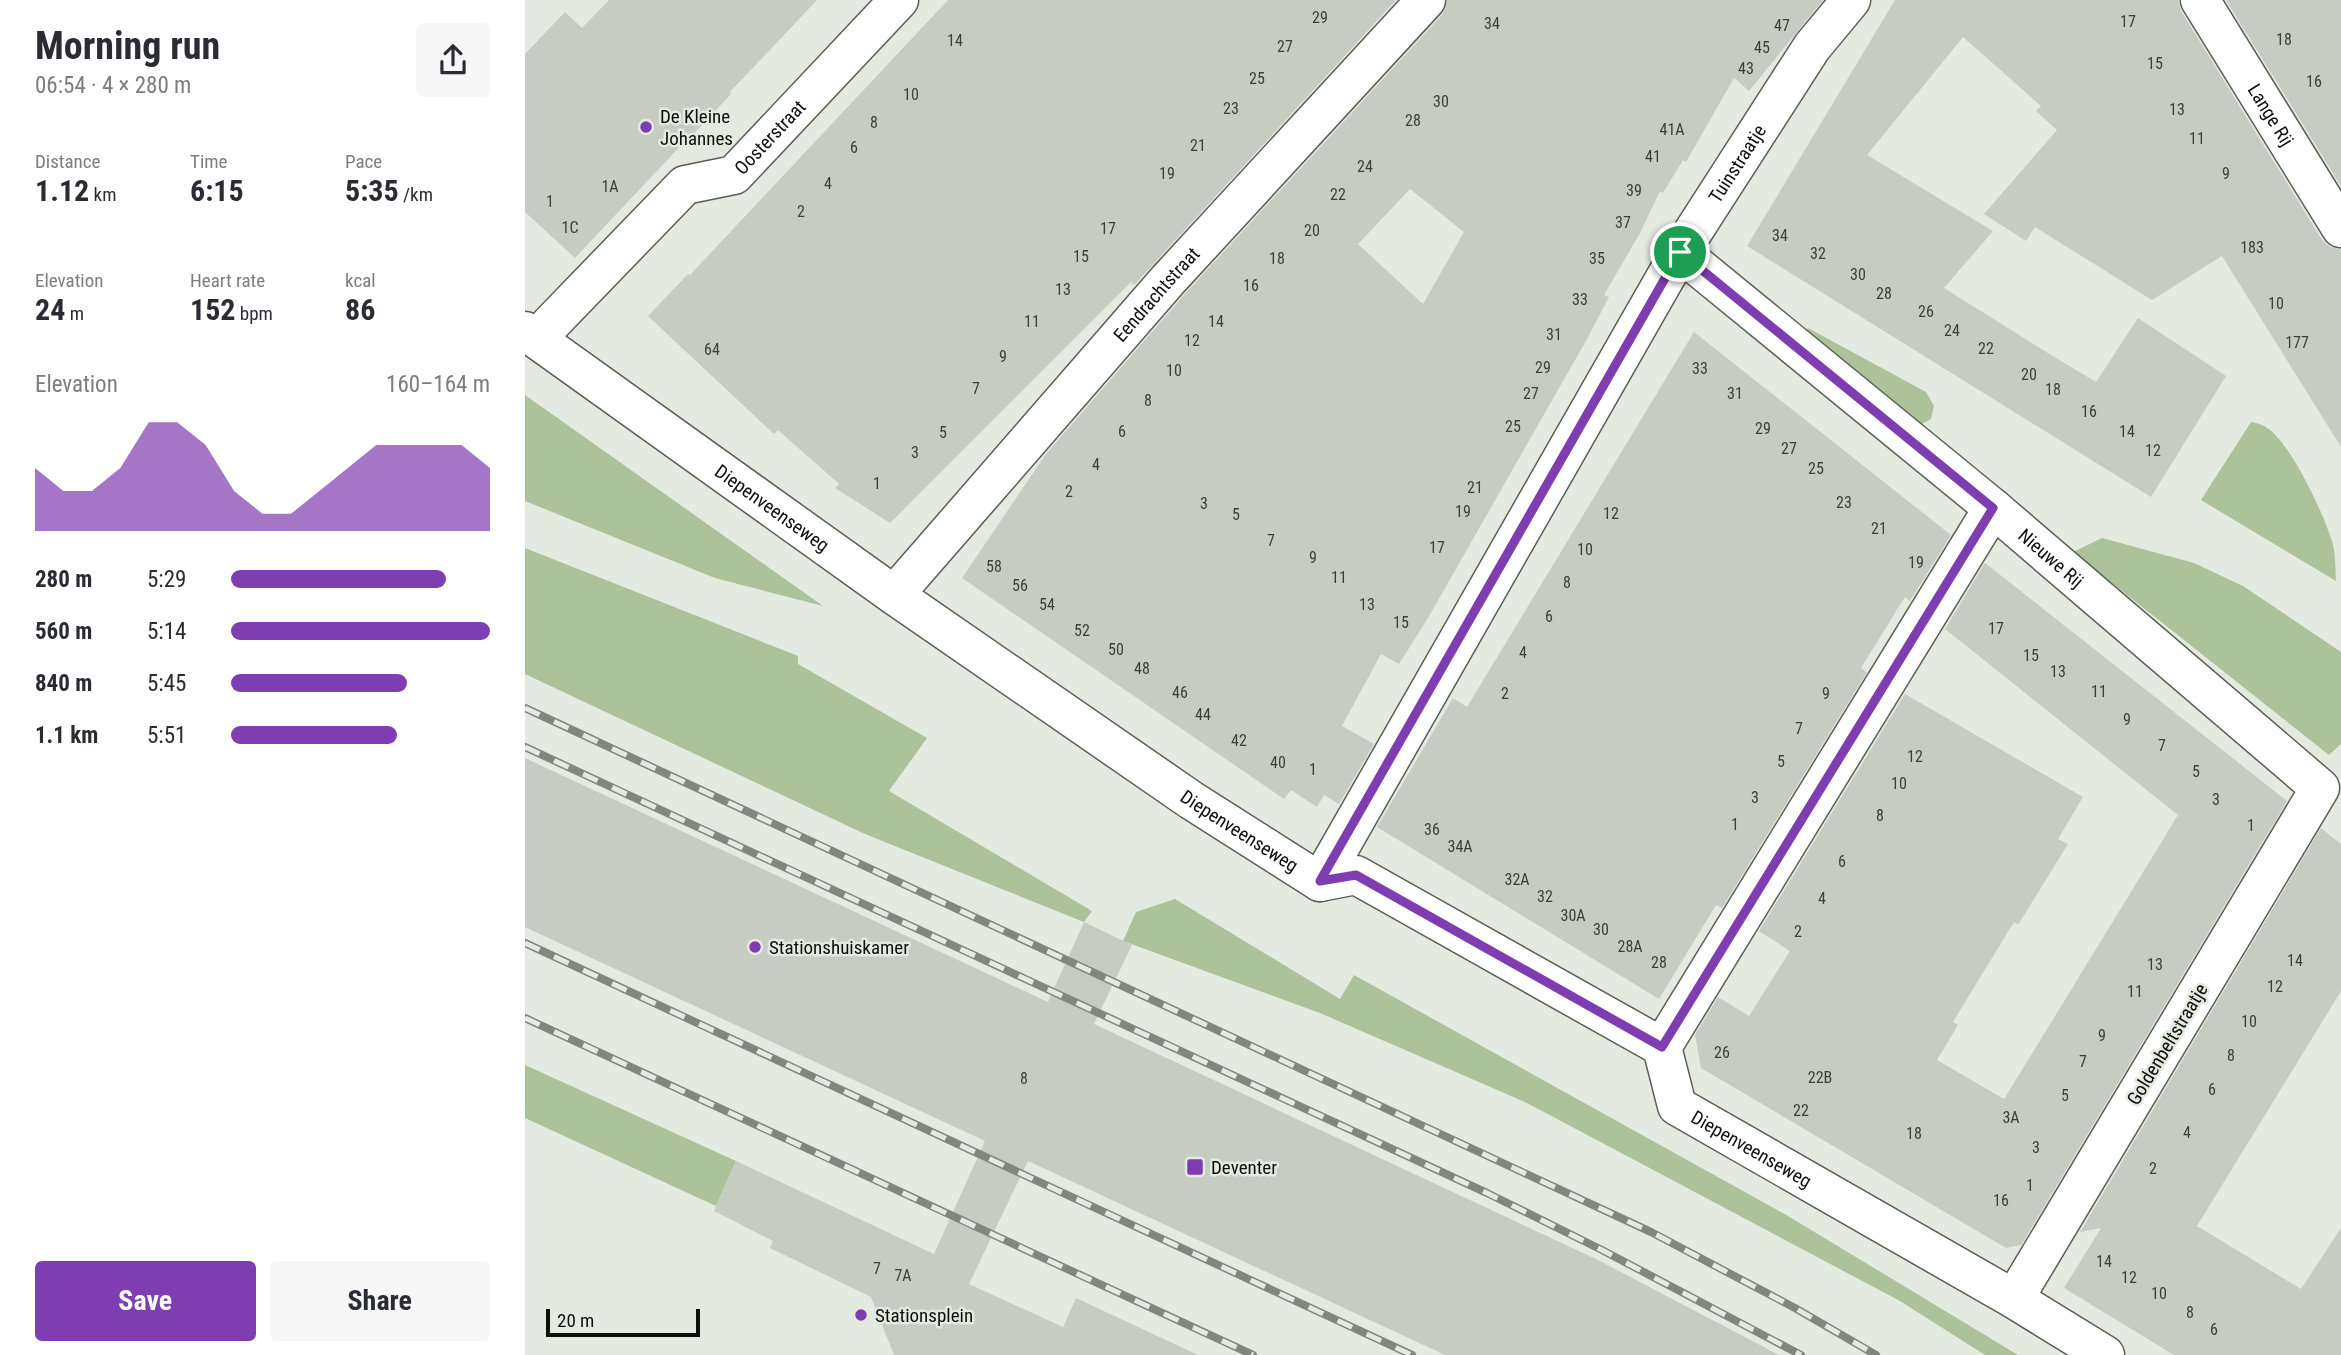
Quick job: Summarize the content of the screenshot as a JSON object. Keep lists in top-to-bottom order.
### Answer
{
  "streets": {
    "street": [
      "Lange Rij",
      "Oosterstraat",
      "Tuinstraatje",
      "Eendrachtstraat",
      "Diepenveenseweg",
      "Nieuwe Rij",
      "Goldenbeltstraatje"
    ]
  },
  "crossings": [
    ["Oosterstraat", "Diepenveenseweg"],
    ["Tuinstraatje", "Diepenveenseweg"],
    ["Tuinstraatje", "Nieuwe Rij"],
    ["Eendrachtstraat", "Diepenveenseweg"],
    ["Diepenveenseweg", "Goldenbeltstraatje"],
    ["Nieuwe Rij", "Goldenbeltstraatje"]
  ],
  "places": {
    "other": ["De Kleine Johannes", "Stationshuiskamer", "Stationsplein"],
    "transit": ["Deventer"]
  },
  "house_numbers": [
    "29",
    "17",
    "34",
    "47",
    "18",
    "14",
    "27",
    "45",
    "15",
    "43",
    "25",
    "16",
    "10",
    "30",
    "23",
    "13",
    "28",
    "8",
    "41A",
    "11",
    "21",
    "6",
    "41",
    "24",
    "19",
    "9",
    "4",
    "1A",
    "39",
    "22",
    "1",
    "2",
    "37",
    "1C",
    "17",
    "20",
    "34",
    "183",
    "32",
    "15",
    "18",
    "35",
    "30",
    "16",
    "13",
    "28",
    "33",
    "10",
    "26",
    "11",
    "14",
    "24",
    "31",
    "12",
    "177",
    "22",
    "64",
    "9",
    "29",
    "33",
    "10",
    "20",
    "7",
    "18",
    "27",
    "31",
    "8",
    "16",
    "25",
    "29",
    "6",
    "14",
    "5",
    "27",
    "12",
    "3",
    "4",
    "25",
    "1",
    "21",
    "2",
    "23",
    "3",
    "19",
    "12",
    "5",
    "21",
    "7",
    "17",
    "10",
    "9",
    "19",
    "58",
    "11",
    "8",
    "56",
    "54",
    "13",
    "6",
    "15",
    "17",
    "52",
    "50",
    "4",
    "15",
    "48",
    "13",
    "11",
    "46",
    "2",
    "9",
    "44",
    "9",
    "7",
    "42",
    "7",
    "12",
    "5",
    "40",
    "1",
    "5",
    "10",
    "3",
    "3",
    "8",
    "1",
    "1",
    "36",
    "34A",
    "6",
    "32A",
    "32",
    "4",
    "30A",
    "30",
    "2",
    "28A",
    "14",
    "28",
    "13",
    "12",
    "11",
    "10",
    "9",
    "26",
    "8",
    "7",
    "22B",
    "8",
    "6",
    "5",
    "22",
    "3A",
    "4",
    "18",
    "3",
    "2",
    "1",
    "16",
    "14",
    "7",
    "7A",
    "12",
    "10",
    "8",
    "6"
  ],
  "scale_bar": "20 m",
  "page": {
    "heading": ["Morning run", "06:54 · 4 × 280 m"],
    "stats": [
      ["Distance", "1.12 km"],
      ["Time", "6:15"],
      ["Pace", "5:35 /km"],
      ["Elevation", "24 m"],
      ["Heart rate", "152 bpm"],
      ["kcal", "86"]
    ],
    "chart": ["Elevation", "160–164 m"],
    "list": [
      {
        "name": "280 m",
        "note": "5:29"
      },
      {
        "name": "560 m",
        "note": "5:14"
      },
      {
        "name": "840 m",
        "note": "5:45"
      },
      {
        "name": "1.1 km",
        "note": "5:51"
      }
    ],
    "buttons": ["Save", "Share"],
    "scale": "20 m"
  }
}
